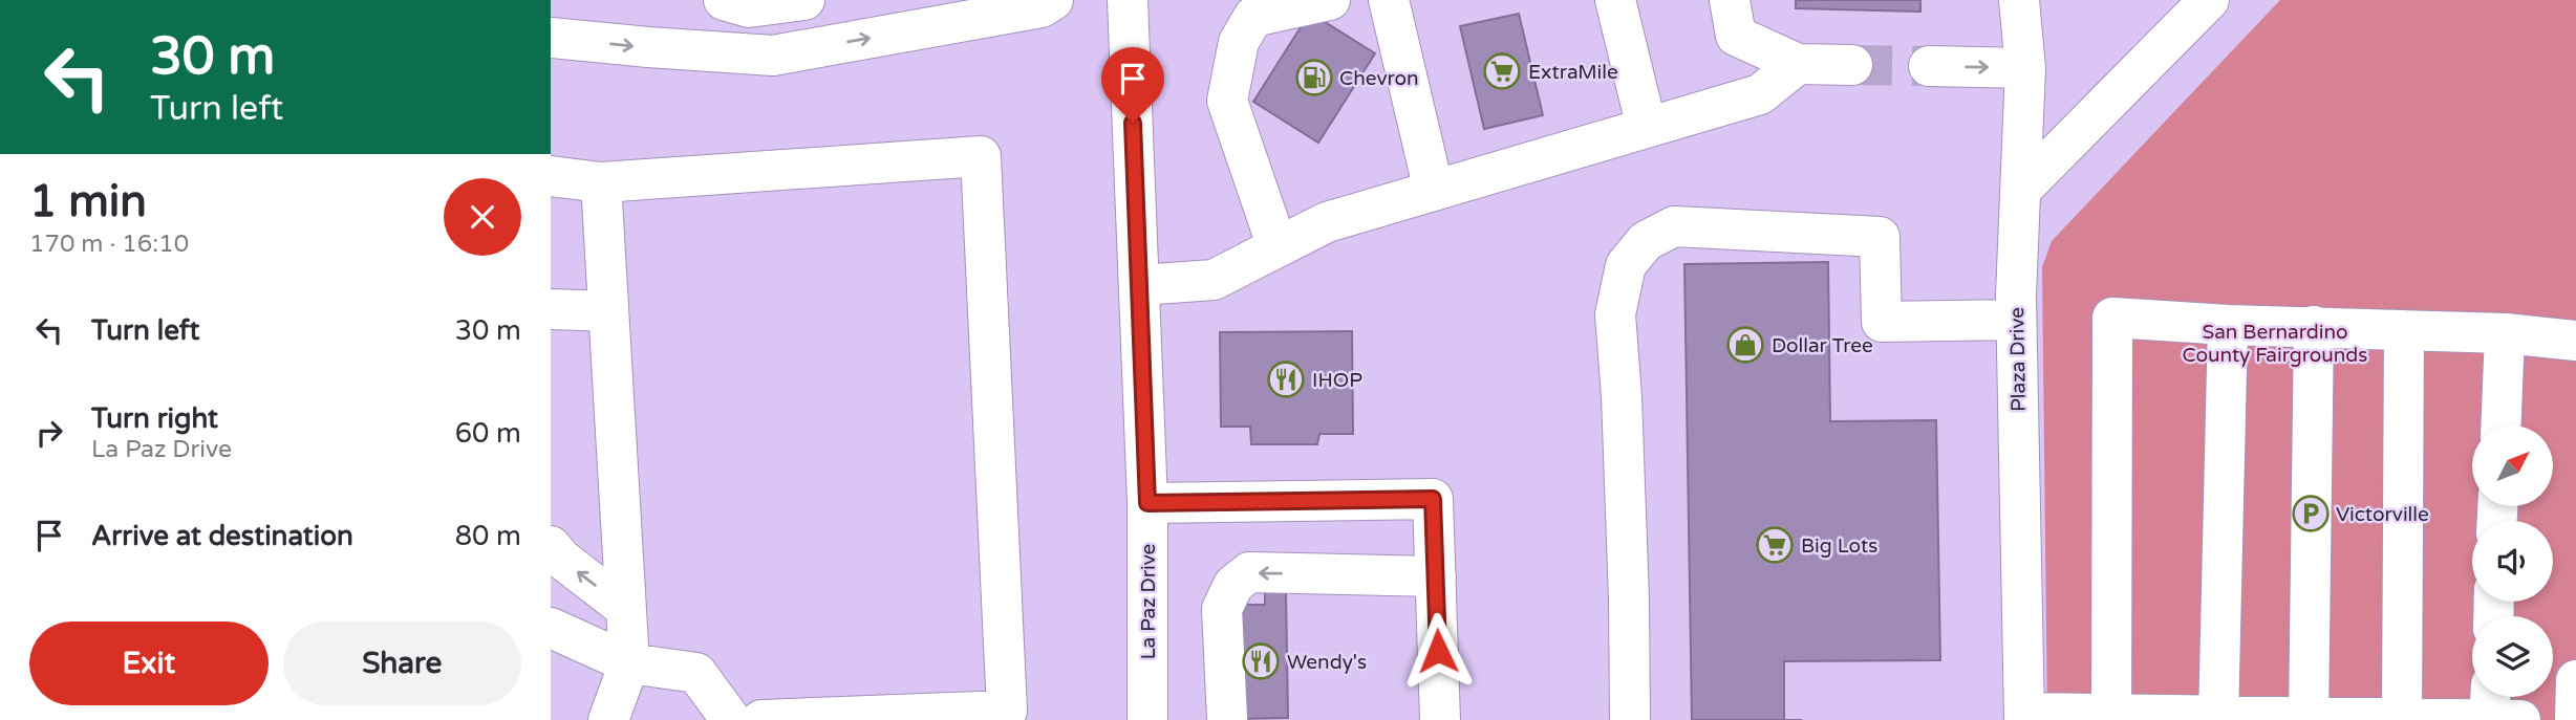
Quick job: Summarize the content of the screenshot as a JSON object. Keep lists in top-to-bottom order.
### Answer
{
  "streets": {
    "main road": ["Plaza Drive", "La Paz Drive"]
  },
  "parks": ["San Bernardino County Fairgrounds"],
  "places": {
    "supermarket": ["ExtraMile", "Big Lots"],
    "fuel station": ["Chevron"],
    "shop": ["Dollar Tree"],
    "restaurant": ["IHOP", "Wendy's"],
    "parking": ["Victorville"]
  },
  "north": "top right",
  "page": {
    "turn": ["30 m", "Turn left"],
    "heading": ["1 min", "170 m · 16:10"],
    "list": [
      {
        "name": "Turn left",
        "value": "30 m"
      },
      {
        "name": "Turn right",
        "note": "La Paz Drive",
        "value": "60 m"
      },
      {
        "name": "Arrive at destination",
        "value": "80 m"
      }
    ],
    "buttons": ["Exit", "Share"]
  }
}
